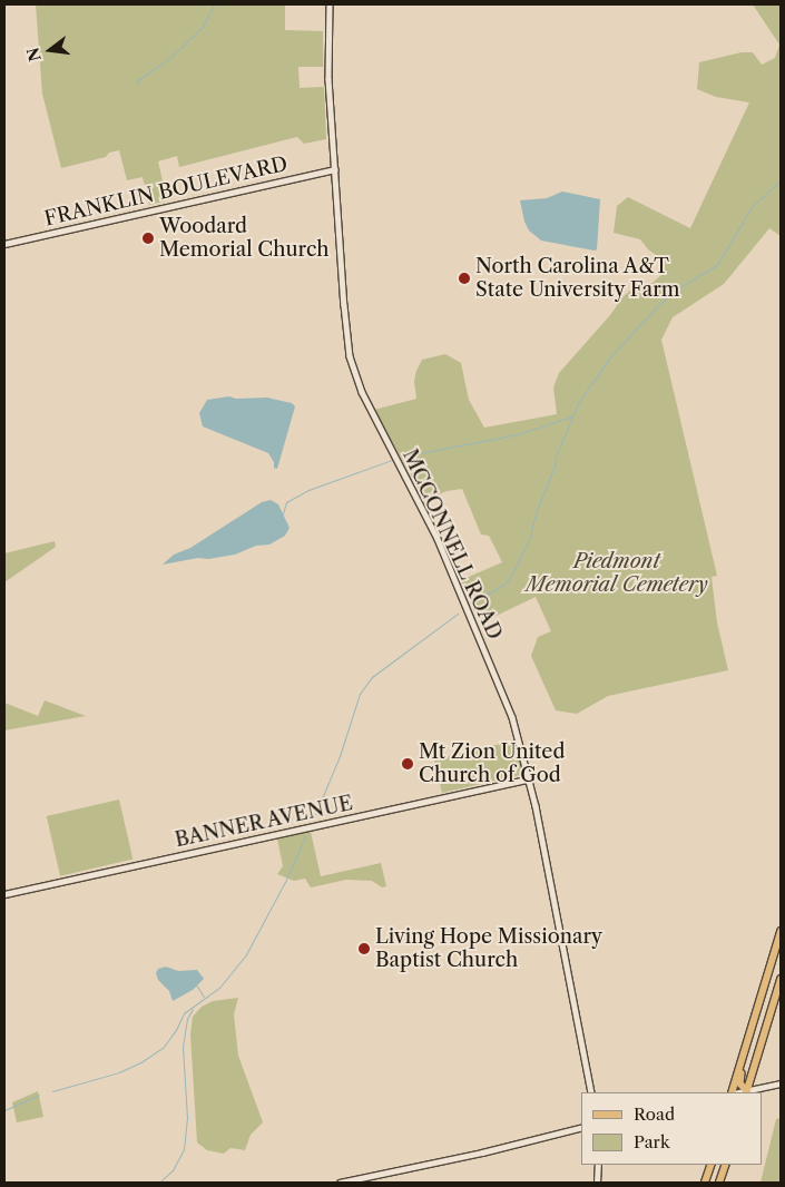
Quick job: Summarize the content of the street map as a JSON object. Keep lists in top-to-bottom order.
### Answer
{
  "streets": {
    "street": ["FRANKLIN BOULEVARD", "MCCONNELL ROAD", "BANNER AVENUE"]
  },
  "crossings": [
    ["FRANKLIN BOULEVARD", "MCCONNELL ROAD"],
    ["MCCONNELL ROAD", "BANNER AVENUE"]
  ],
  "parks": ["Piedmont Memorial Cemetery"],
  "places": [
    "Woodard Memorial Church",
    "North Carolina A&T State University Farm",
    "Mt Zion United Church of God",
    "Living Hope Missionary Baptist Church"
  ],
  "legend": ["Road", "Park"],
  "north": "left"
}
